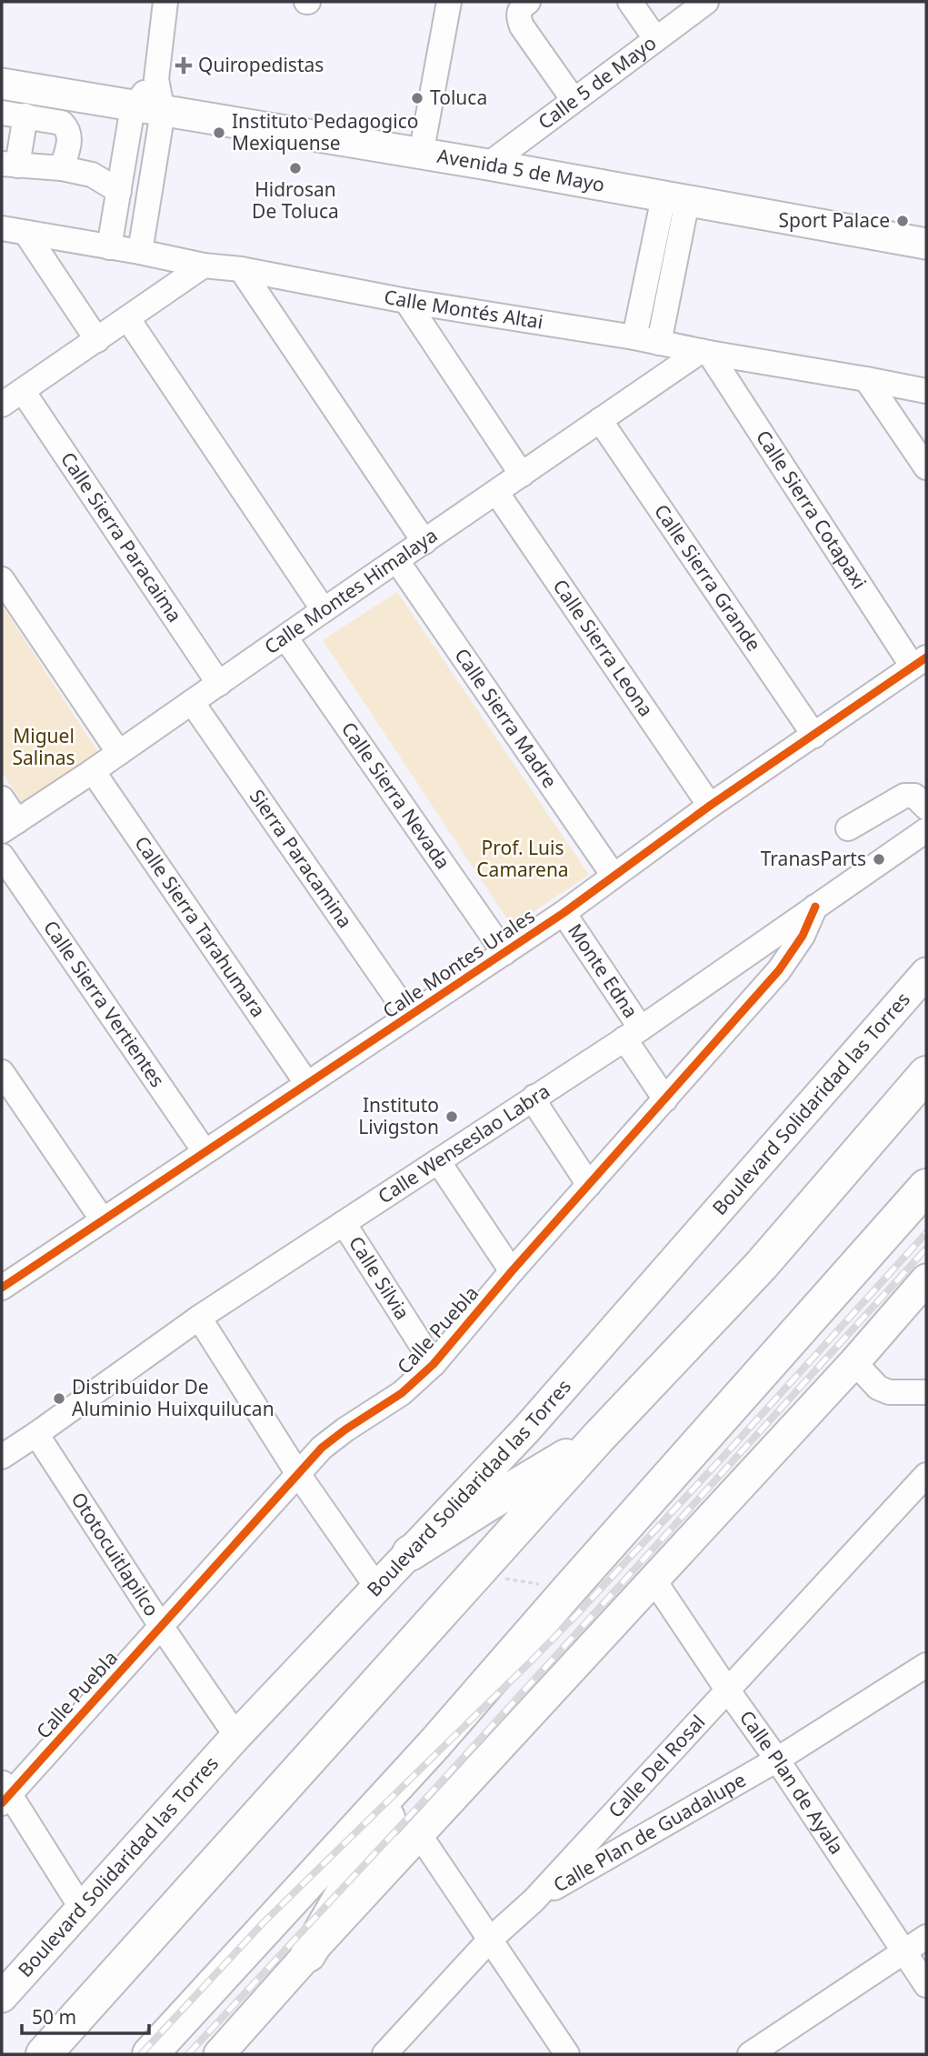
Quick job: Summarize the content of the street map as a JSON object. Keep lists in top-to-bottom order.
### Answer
{
  "streets": {
    "main road": ["Avenida 5 de Mayo", "Boulevard Solidaridad las Torres"],
    "street": [
      "Calle 5 de Mayo",
      "Calle Montés Altai",
      "Calle Sierra Cotapaxi",
      "Calle Sierra Paracaima",
      "Calle Sierra Grande",
      "Calle Montes Himalaya",
      "Calle Sierra Leona",
      "Calle Sierra Madre",
      "Calle Sierra Nevada",
      "Sierra Paracamina",
      "Calle Sierra Tarahumara",
      "Calle Montes Urales",
      "Monte Edna",
      "Calle Sierra Vertientes",
      "Calle Wenseslao Labra",
      "Calle Silvia",
      "Calle Puebla",
      "Ototocuitlapilco",
      "Calle Del Rosal",
      "Calle Plan de Ayala",
      "Calle Plan de Guadalupe"
    ]
  },
  "crossings": [
    ["Calle 5 de Mayo", "Avenida 5 de Mayo"],
    ["Calle Montés Altai", "Calle Sierra Cotapaxi"],
    ["Calle Montés Altai", "Calle Montes Himalaya"],
    ["Calle Sierra Cotapaxi", "Calle Montes Himalaya"],
    ["Calle Sierra Cotapaxi", "Calle Montes Urales"],
    ["Calle Sierra Paracaima", "Calle Montes Himalaya"],
    ["Calle Sierra Grande", "Calle Montes Himalaya"],
    ["Calle Sierra Grande", "Calle Montes Urales"],
    ["Calle Montes Himalaya", "Calle Sierra Leona"],
    ["Calle Montes Himalaya", "Calle Sierra Madre"],
    ["Calle Montes Himalaya", "Calle Sierra Nevada"],
    ["Calle Montes Himalaya", "Sierra Paracamina"],
    ["Calle Montes Himalaya", "Calle Sierra Tarahumara"],
    ["Calle Sierra Leona", "Calle Montes Urales"],
    ["Calle Sierra Madre", "Calle Montes Urales"],
    ["Calle Sierra Nevada", "Calle Montes Urales"],
    ["Sierra Paracamina", "Calle Montes Urales"],
    ["Calle Sierra Tarahumara", "Calle Montes Urales"],
    ["Calle Montes Urales", "Monte Edna"],
    ["Calle Montes Urales", "Calle Sierra Vertientes"],
    ["Monte Edna", "Calle Wenseslao Labra"],
    ["Monte Edna", "Calle Puebla"],
    ["Boulevard Solidaridad las Torres", "Ototocuitlapilco"],
    ["Calle Wenseslao Labra", "Calle Silvia"],
    ["Calle Wenseslao Labra", "Calle Puebla"],
    ["Calle Wenseslao Labra", "Ototocuitlapilco"],
    ["Calle Silvia", "Calle Puebla"],
    ["Calle Puebla", "Ototocuitlapilco"],
    ["Calle Del Rosal", "Calle Plan de Ayala"],
    ["Calle Del Rosal", "Calle Plan de Guadalupe"],
    ["Calle Plan de Ayala", "Calle Plan de Guadalupe"]
  ],
  "parks": ["Miguel Salinas", "Prof. Luis Camarena"],
  "places": {
    "health": ["Quiropedistas"],
    "other": [
      "Toluca",
      "Instituto Pedagogico Mexiquense",
      "Hidrosan De Toluca",
      "Sport Palace",
      "TranasParts",
      "Instituto Livigston",
      "Distribuidor De Aluminio Huixquilucan"
    ]
  },
  "scale_bar": "50 m"
}
